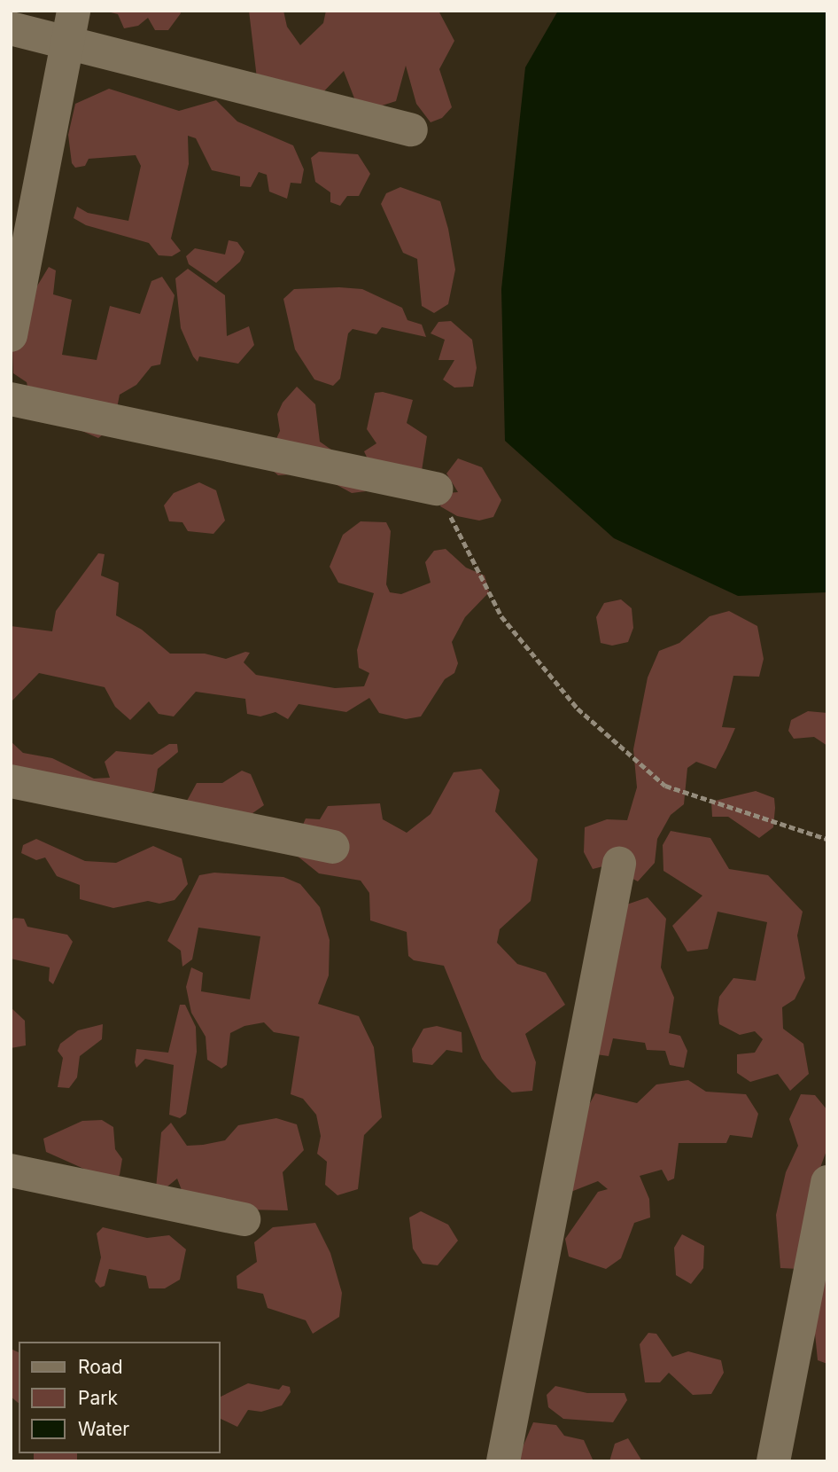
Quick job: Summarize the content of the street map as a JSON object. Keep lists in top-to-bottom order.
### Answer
{
  "legend": ["Road", "Park", "Water"]
}
